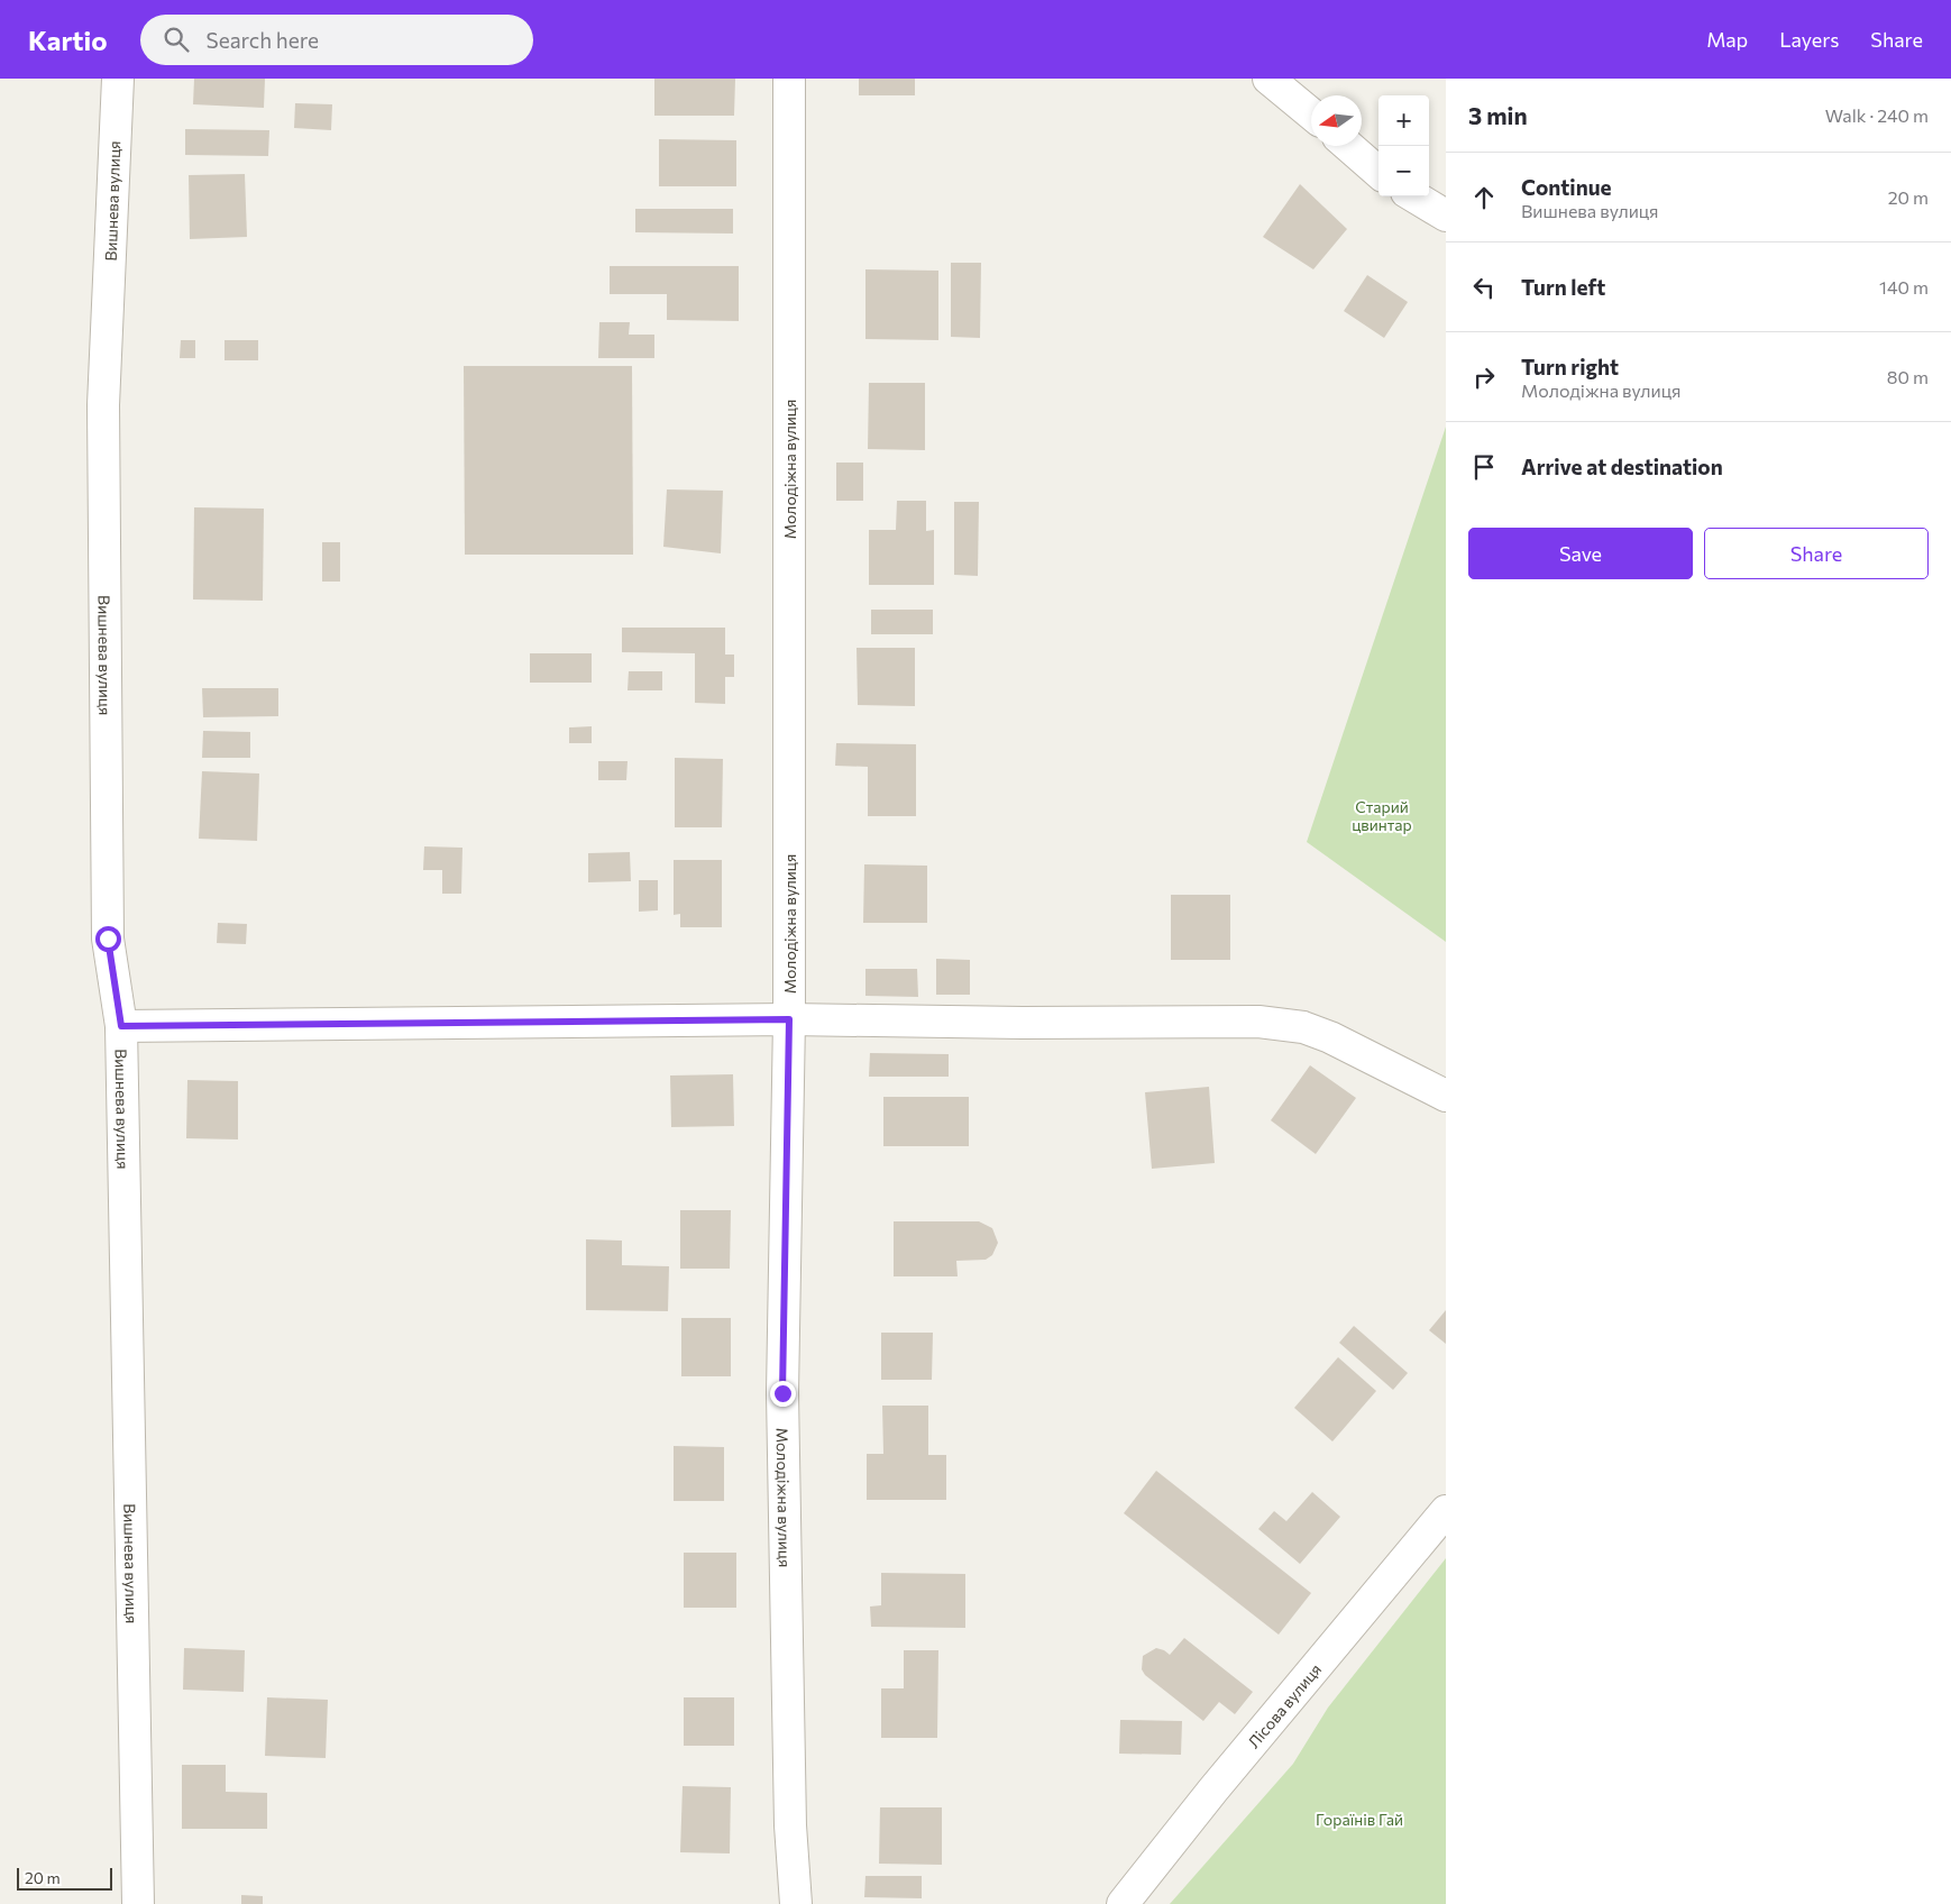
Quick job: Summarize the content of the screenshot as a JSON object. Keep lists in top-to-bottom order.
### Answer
{
  "streets": {
    "street": ["Вишнева вулиця", "Молодіжна вулиця", "Лісова вулиця"]
  },
  "parks": ["Старий цвинтар", "Гораїнів Гай"],
  "scale_bar": "20 m",
  "north": "left",
  "page": {
    "header": "Kartio",
    "search": "Search here",
    "nav": ["Map", "Layers", "Share"],
    "heading": ["3 min", "Walk · 240 m"],
    "map_buttons": ["+", "−"],
    "list": [
      ["Continue", "Вишнева вулиця", "20 m"],
      ["Turn left", "140 m"],
      ["Turn right", "Молодіжна вулиця", "80 m"],
      "Arrive at destination"
    ],
    "buttons": ["Save", "Share"],
    "scale": "20 m"
  }
}
